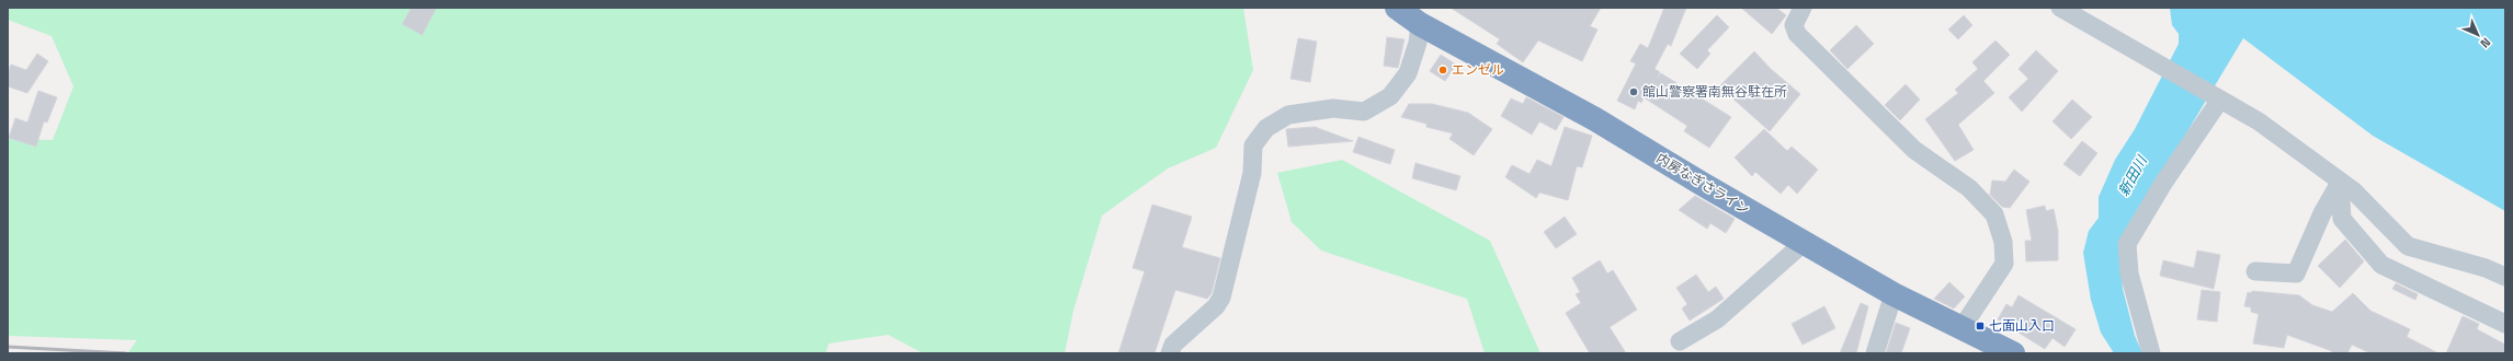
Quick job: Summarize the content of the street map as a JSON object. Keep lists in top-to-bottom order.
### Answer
{
  "streets": {
    "highway": ["内房なぎさライン"]
  },
  "water": ["新田川"],
  "places": {
    "other": ["エンゼル", "館山警察署南無谷駐在所"],
    "transit": ["七面山入口"]
  },
  "north": "bottom right"
}
